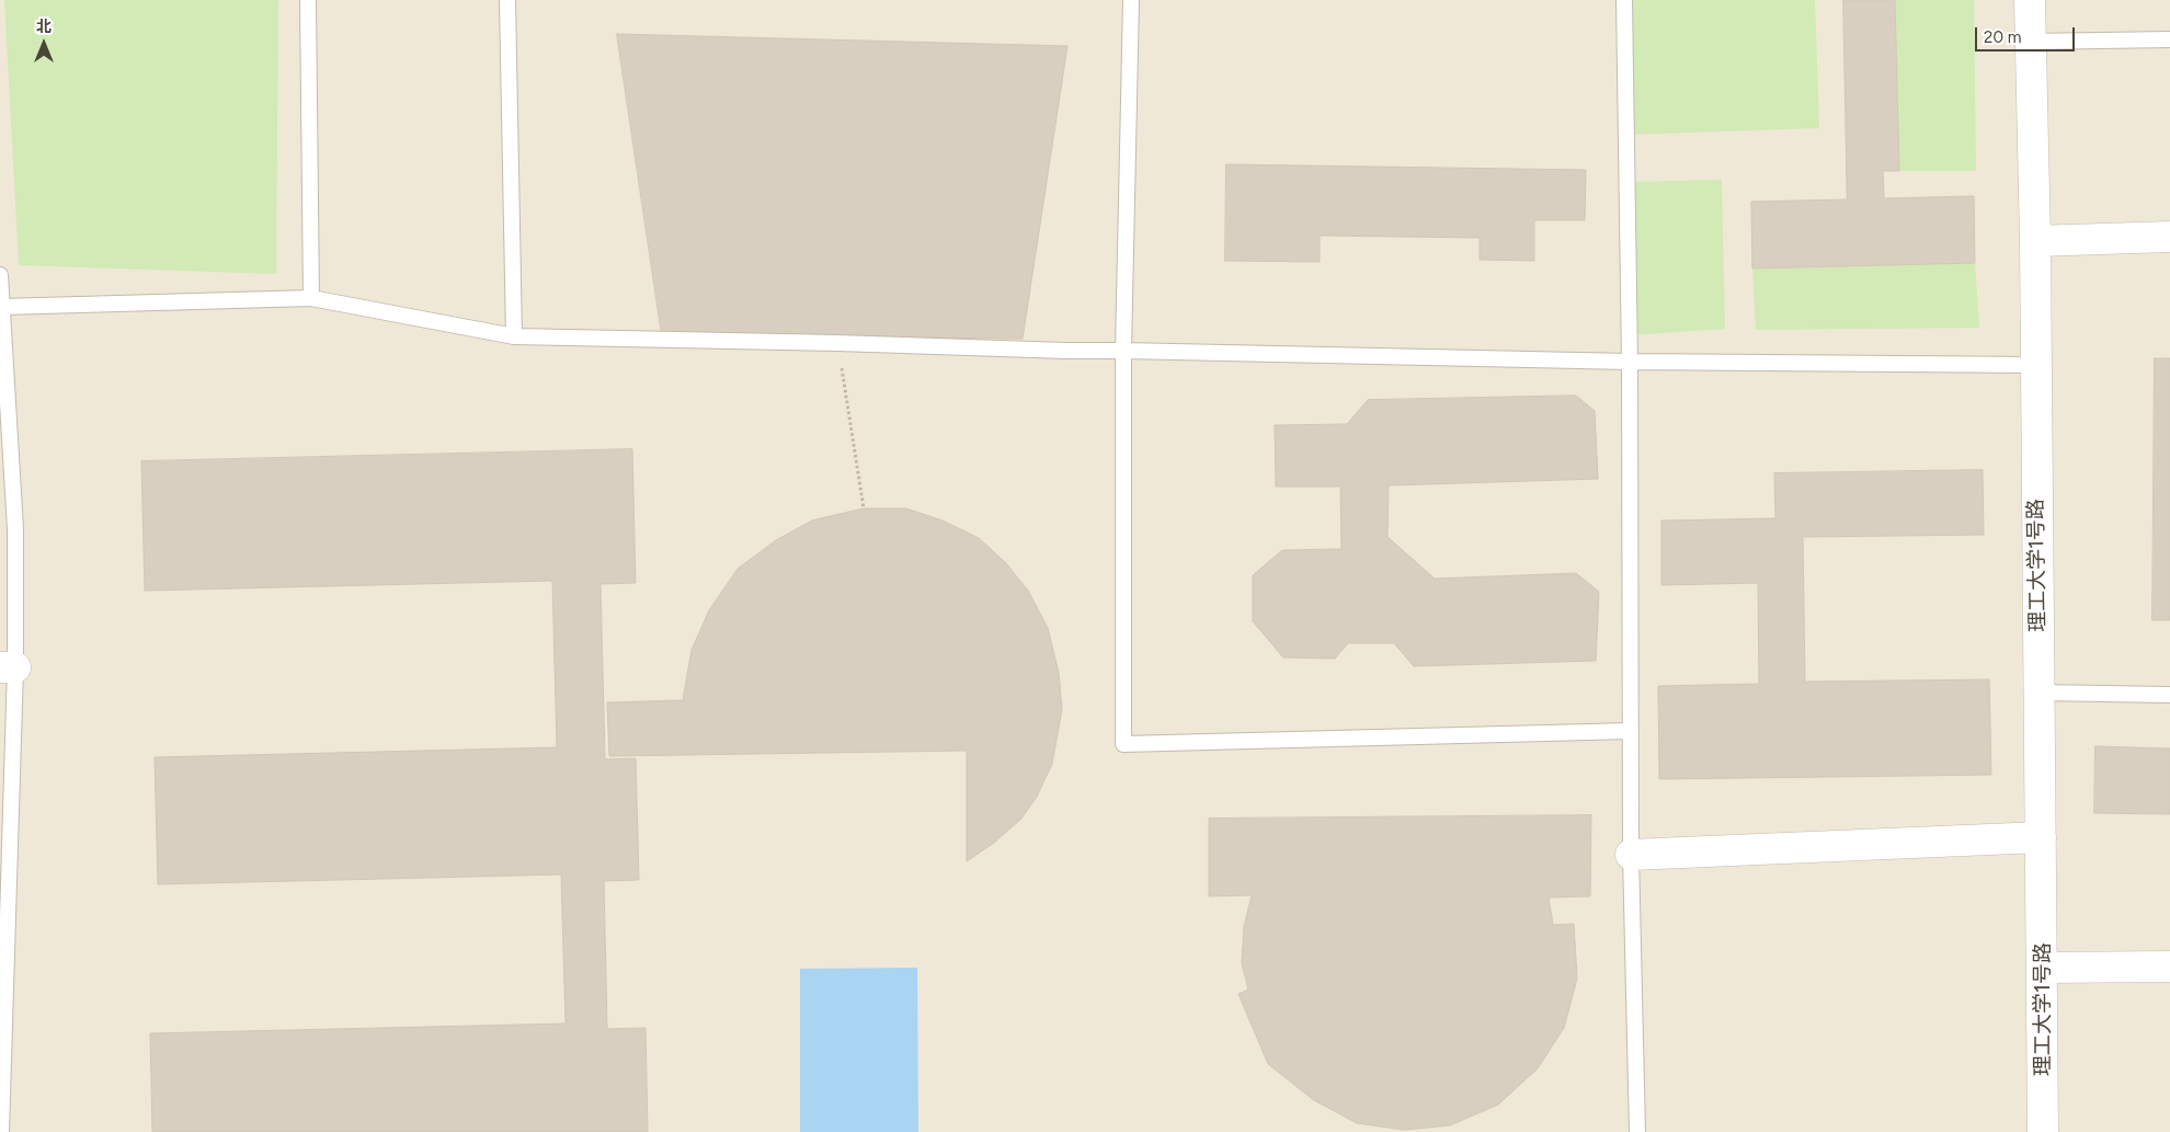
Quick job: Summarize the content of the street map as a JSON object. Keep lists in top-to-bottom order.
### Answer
{
  "streets": {
    "street": ["理工大学1号路"]
  },
  "scale_bar": "20 m",
  "north": "top"
}
